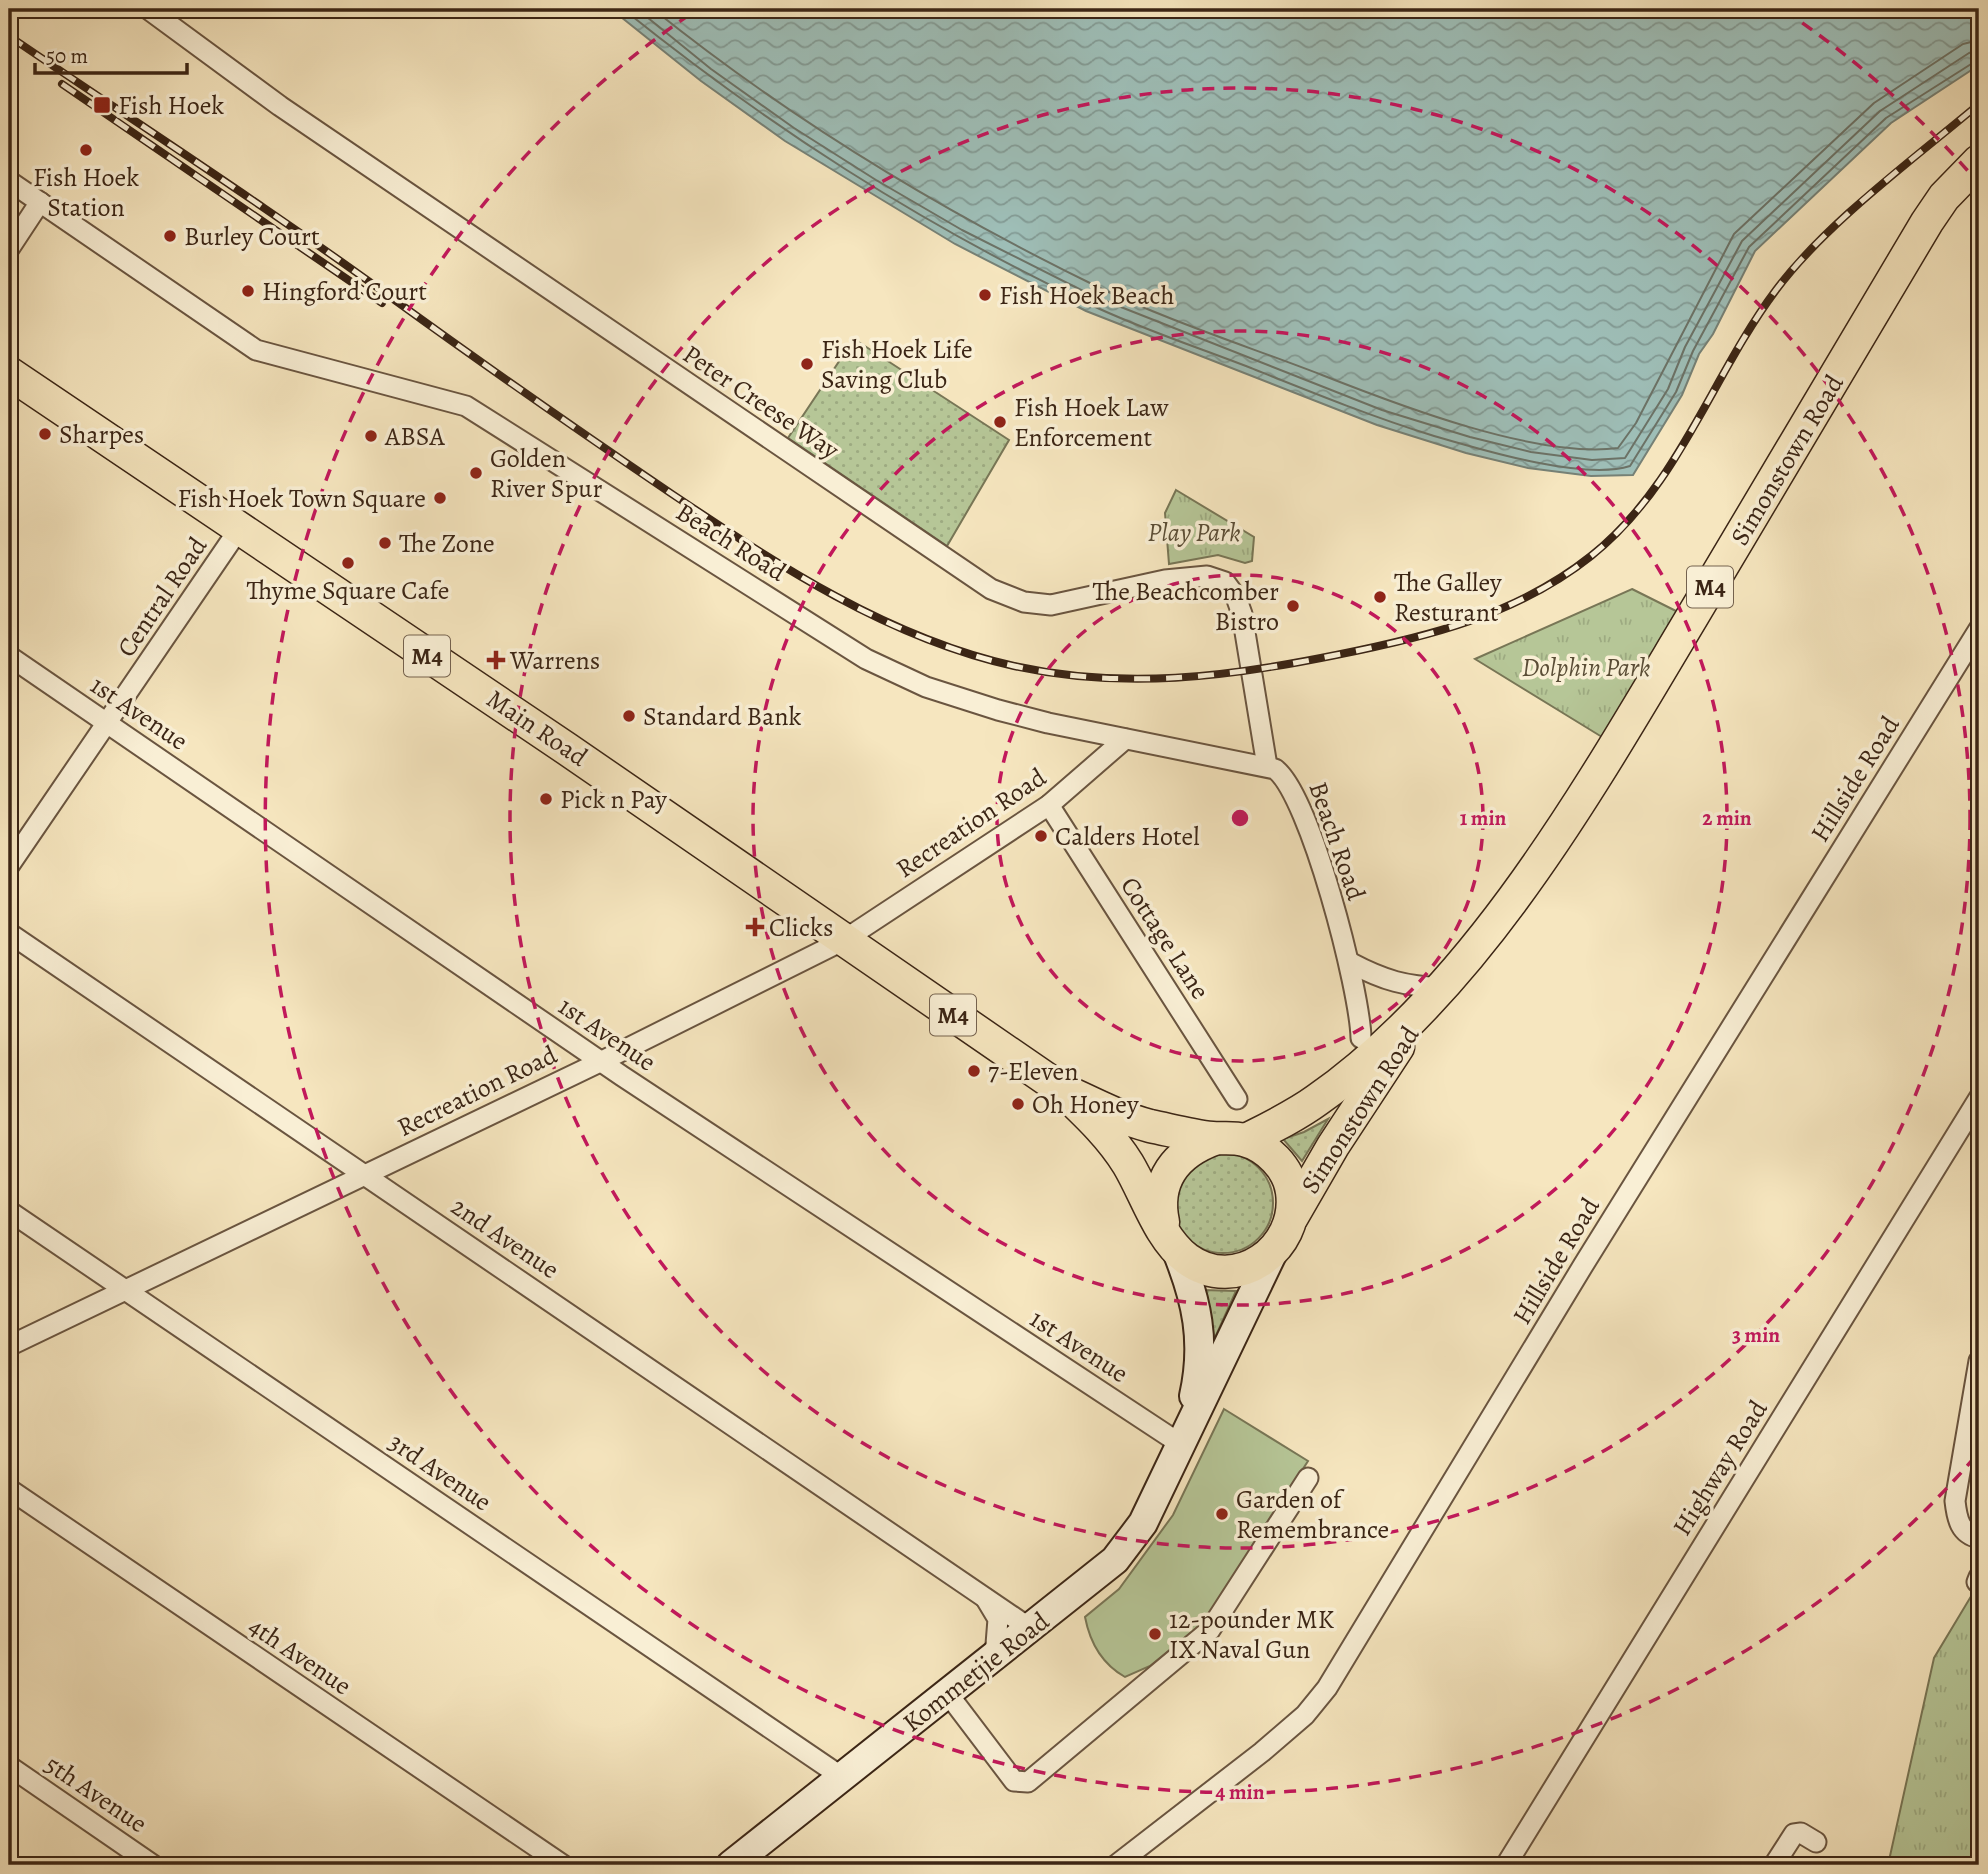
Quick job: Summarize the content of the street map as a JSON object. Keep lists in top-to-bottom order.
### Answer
{
  "streets": {
    "main road": [
      "Simonstown Road",
      "M4",
      "Main Road",
      "Kommetjie Road"
    ],
    "street": [
      "Peter Creese Way",
      "Beach Road",
      "Central Road",
      "1st Avenue",
      "Hillside Road",
      "Recreation Road",
      "Cottage Lane",
      "2nd Avenue",
      "Highway Road",
      "3rd Avenue",
      "4th Avenue",
      "5th Avenue"
    ]
  },
  "crossings": [
    ["Peter Creese Way", "Beach Road"],
    ["Simonstown Road", "M4"],
    ["Simonstown Road", "Main Road"],
    ["Simonstown Road", "Kommetjie Road"],
    ["Beach Road", "Recreation Road"],
    ["M4", "Main Road"],
    ["M4", "Kommetjie Road"],
    ["Central Road", "1st Avenue"],
    ["Central Road", "Main Road"],
    ["1st Avenue", "Recreation Road"],
    ["1st Avenue", "Kommetjie Road"],
    ["Main Road", "Recreation Road"],
    ["Main Road", "Kommetjie Road"],
    ["Recreation Road", "Cottage Lane"],
    ["Recreation Road", "2nd Avenue"],
    ["Recreation Road", "3rd Avenue"],
    ["2nd Avenue", "Kommetjie Road"],
    ["3rd Avenue", "Kommetjie Road"]
  ],
  "parks": ["Play Park", "Dolphin Park"],
  "places": {
    "transit": ["Fish Hoek"],
    "other": [
      "Fish Hoek Station",
      "Burley Court",
      "Hingford Court",
      "Fish Hoek Beach",
      "Fish Hoek Life Saving Club",
      "Fish Hoek Law Enforcement",
      "Sharpes",
      "ABSA",
      "Golden River Spur",
      "Fish Hoek Town Square",
      "The Zone",
      "Thyme Square Cafe",
      "The Galley Resturant",
      "The Beachcomber Bistro",
      "Standard Bank",
      "Pick n Pay",
      "Calders Hotel",
      "7-Eleven",
      "Oh Honey",
      "Garden of Remembrance",
      "12-pounder MK IX Naval Gun"
    ],
    "health": ["Warrens", "Clicks"]
  },
  "scale_bar": "50 m",
  "rings": [
    "1 min",
    "2 min",
    "3 min",
    "4 min"
  ]
}
